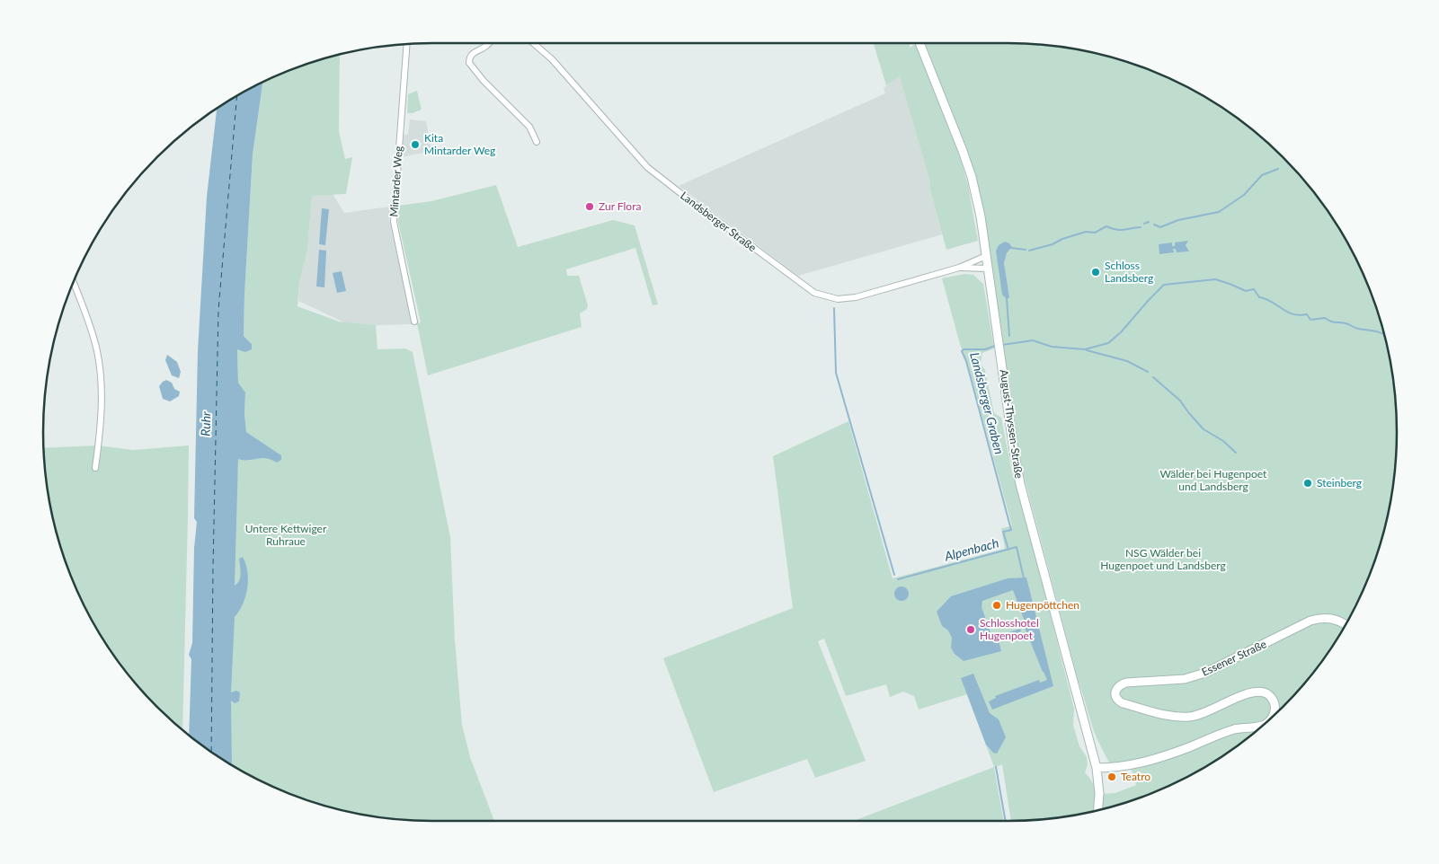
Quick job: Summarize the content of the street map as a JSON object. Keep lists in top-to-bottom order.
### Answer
{
  "streets": {
    "main road": ["August-Thyssen-Straße", "Essener Straße"],
    "street": ["Mintarder Weg", "Landsberger Straße"]
  },
  "crossings": [
    ["Landsberger Straße", "August-Thyssen-Straße"],
    ["August-Thyssen-Straße", "Essener Straße"]
  ],
  "water": ["Landsberger Graben", "Ruhr", "Alpenbach"],
  "parks": ["Wälder bei Hugenpoet und Landsberg", "Untere Kettwiger Ruhraue", "NSG Wälder bei Hugenpoet und Landsberg"],
  "places": [
    "Kita Mintarder Weg",
    "Zur Flora",
    "Schloss Landsberg",
    "Steinberg",
    "Hugenpöttchen",
    "Schlosshotel Hugenpoet",
    "Teatro"
  ]
}
